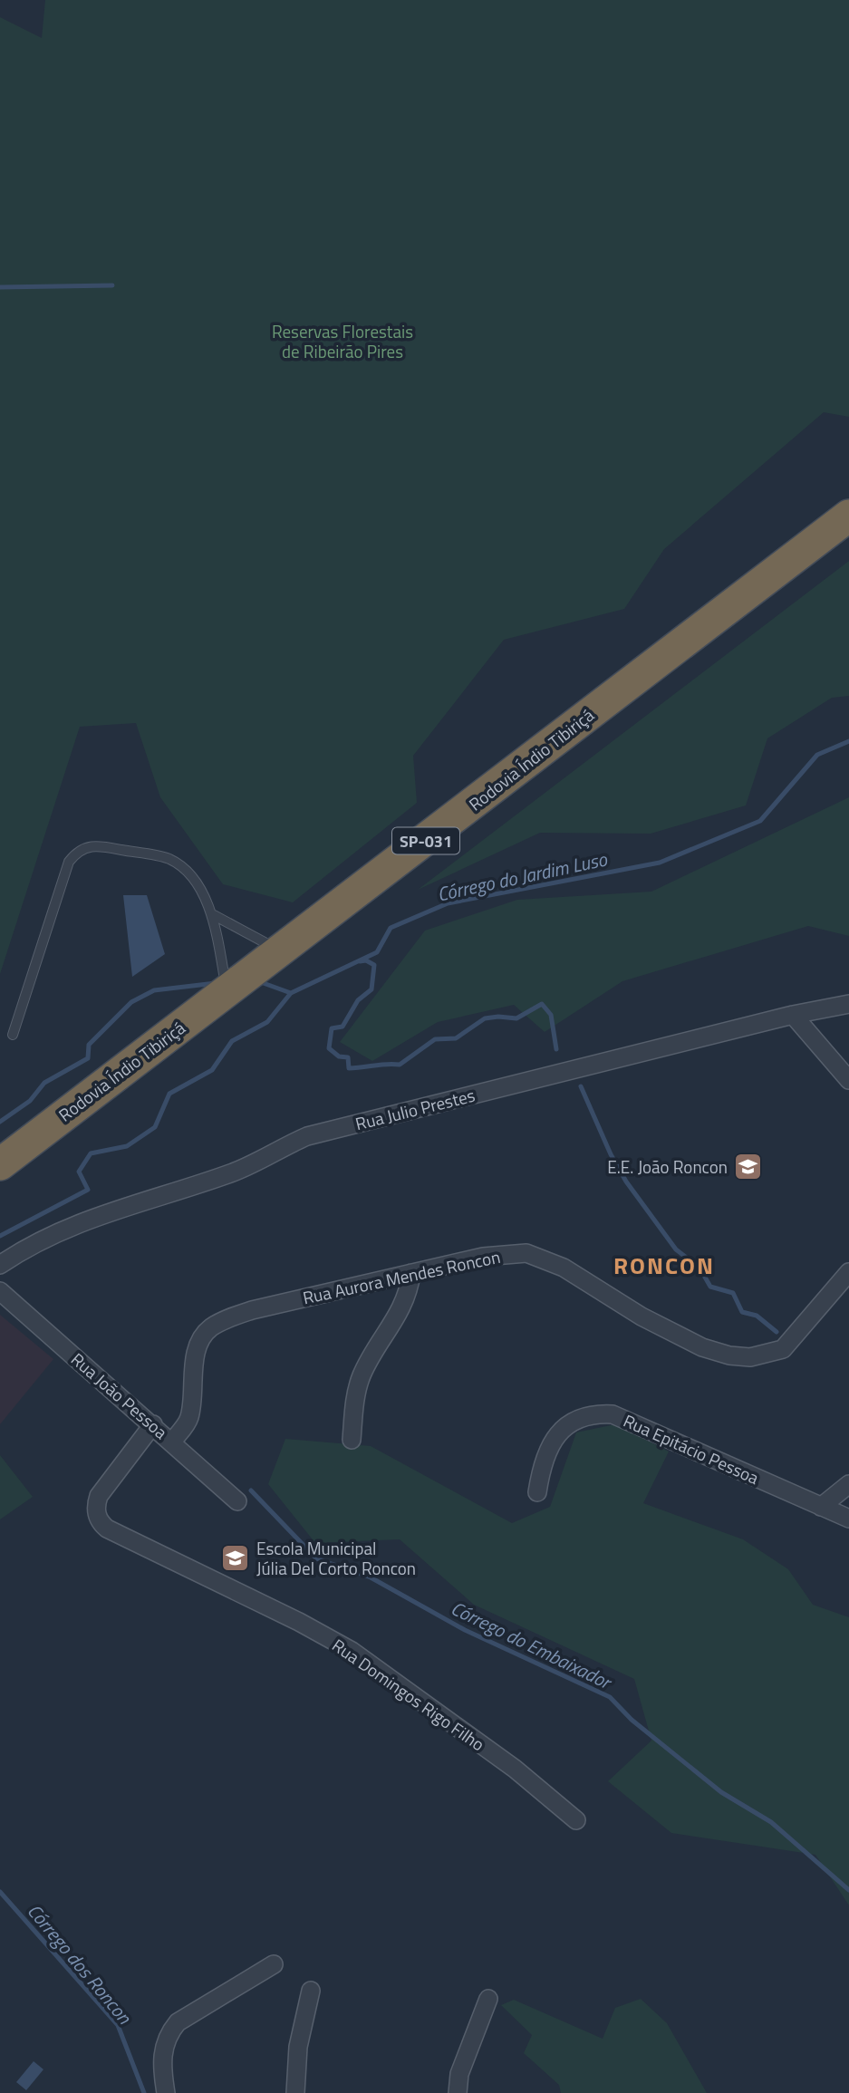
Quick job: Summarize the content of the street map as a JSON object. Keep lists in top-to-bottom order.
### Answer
{
  "streets": {
    "highway": ["Rodovia Índio Tibiriçá", "SP-031"],
    "street": [
      "Rua Julio Prestes",
      "Rua Aurora Mendes Roncon",
      "Rua João Pessoa",
      "Rua Epitácio Pessoa",
      "Rua Domingos Rigo Filho"
    ]
  },
  "crossings": [
    ["Rua Aurora Mendes Roncon", "Rua João Pessoa"],
    ["Rua João Pessoa", "Rua Domingos Rigo Filho"]
  ],
  "districts": ["RONCON"],
  "water": ["Córrego do Jardim Luso", "Córrego do Embaixador", "Córrego dos Roncon"],
  "parks": ["Reservas Florestais de Ribeirão Pires"],
  "places": {
    "school or university": ["E.E. João Roncon", "Escola Municipal Júlia Del Corto Roncon"]
  }
}
